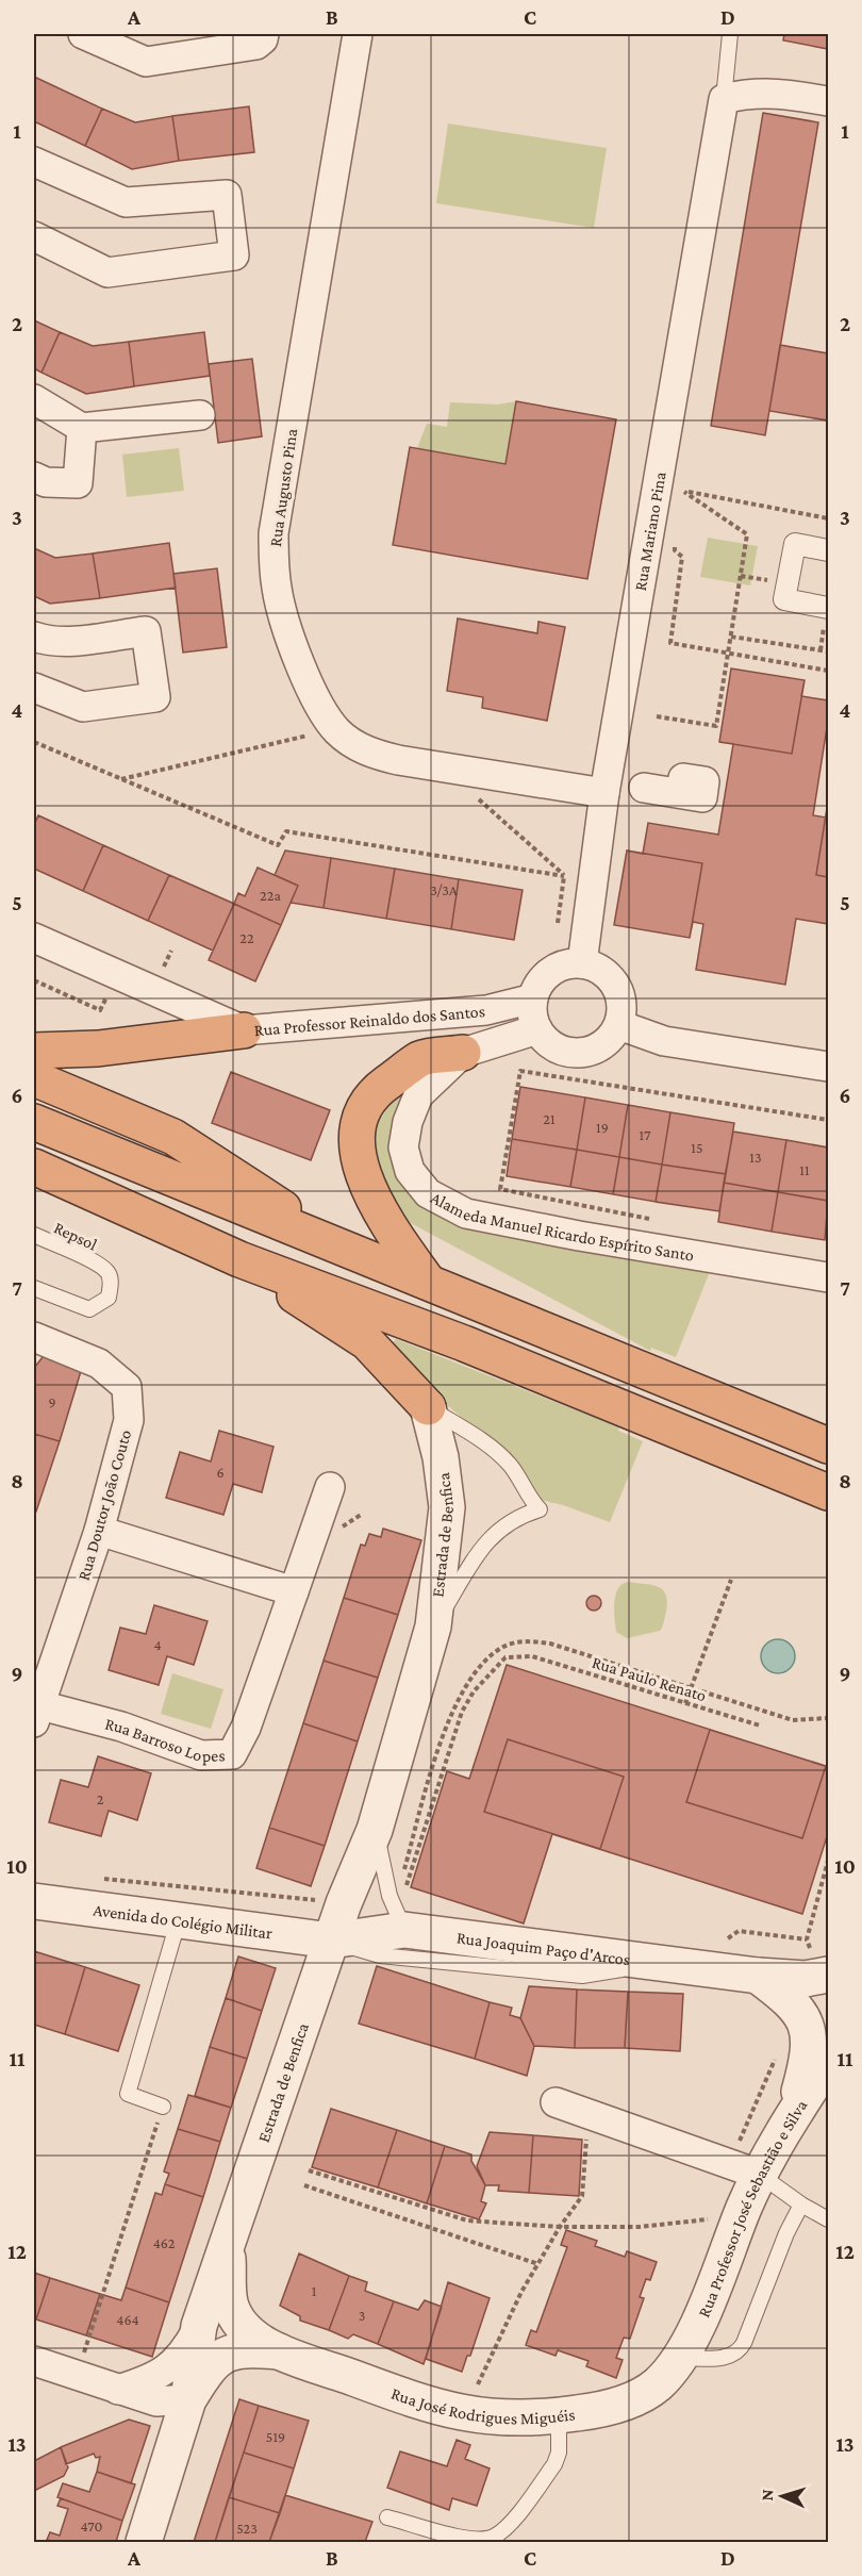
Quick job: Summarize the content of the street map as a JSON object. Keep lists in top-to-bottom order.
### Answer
{
  "streets": {
    "street": [
      "Rua Augusto Pina",
      "Rua Mariano Pina",
      "Rua Professor Reinaldo dos Santos",
      "Alameda Manuel Ricardo Espírito Santo",
      "Rua Doutor João Couto",
      "Estrada de Benfica",
      "Rua Barroso Lopes",
      "Avenida do Colégio Militar",
      "Rua Joaquim Paço d'Arcos",
      "Rua Professor José Sebastião e Silva",
      "Rua José Rodrigues Miguéis"
    ],
    "lane": ["Repsol"],
    "path": ["Rua Paulo Renato"]
  },
  "crossings": [
    ["Rua Augusto Pina", "Rua Mariano Pina"],
    ["Rua Mariano Pina", "Rua Professor Reinaldo dos Santos"],
    ["Rua Mariano Pina", "Alameda Manuel Ricardo Espírito Santo"],
    ["Rua Professor Reinaldo dos Santos", "Alameda Manuel Ricardo Espírito Santo"],
    ["Rua Doutor João Couto", "Rua Barroso Lopes"],
    ["Estrada de Benfica", "Avenida do Colégio Militar"],
    ["Estrada de Benfica", "Rua Joaquim Paço d'Arcos"],
    ["Estrada de Benfica", "Rua José Rodrigues Miguéis"],
    ["Avenida do Colégio Militar", "Rua Joaquim Paço d'Arcos"],
    ["Rua Professor José Sebastião e Silva", "Rua José Rodrigues Miguéis"]
  ],
  "house_numbers": [
    "3/3A",
    "22a",
    "22",
    "21",
    "19",
    "17",
    "15",
    "13",
    "11",
    "9",
    "6",
    "4",
    "2",
    "462",
    "1",
    "3",
    "464",
    "519",
    "470",
    "523"
  ],
  "north": "left",
  "grid": {
    "columns": [
      "A",
      "B",
      "C",
      "D"
    ],
    "rows": [
      "1",
      "2",
      "3",
      "4",
      "5",
      "6",
      "7",
      "8",
      "9",
      "10",
      "11",
      "12",
      "13"
    ]
  }
}
